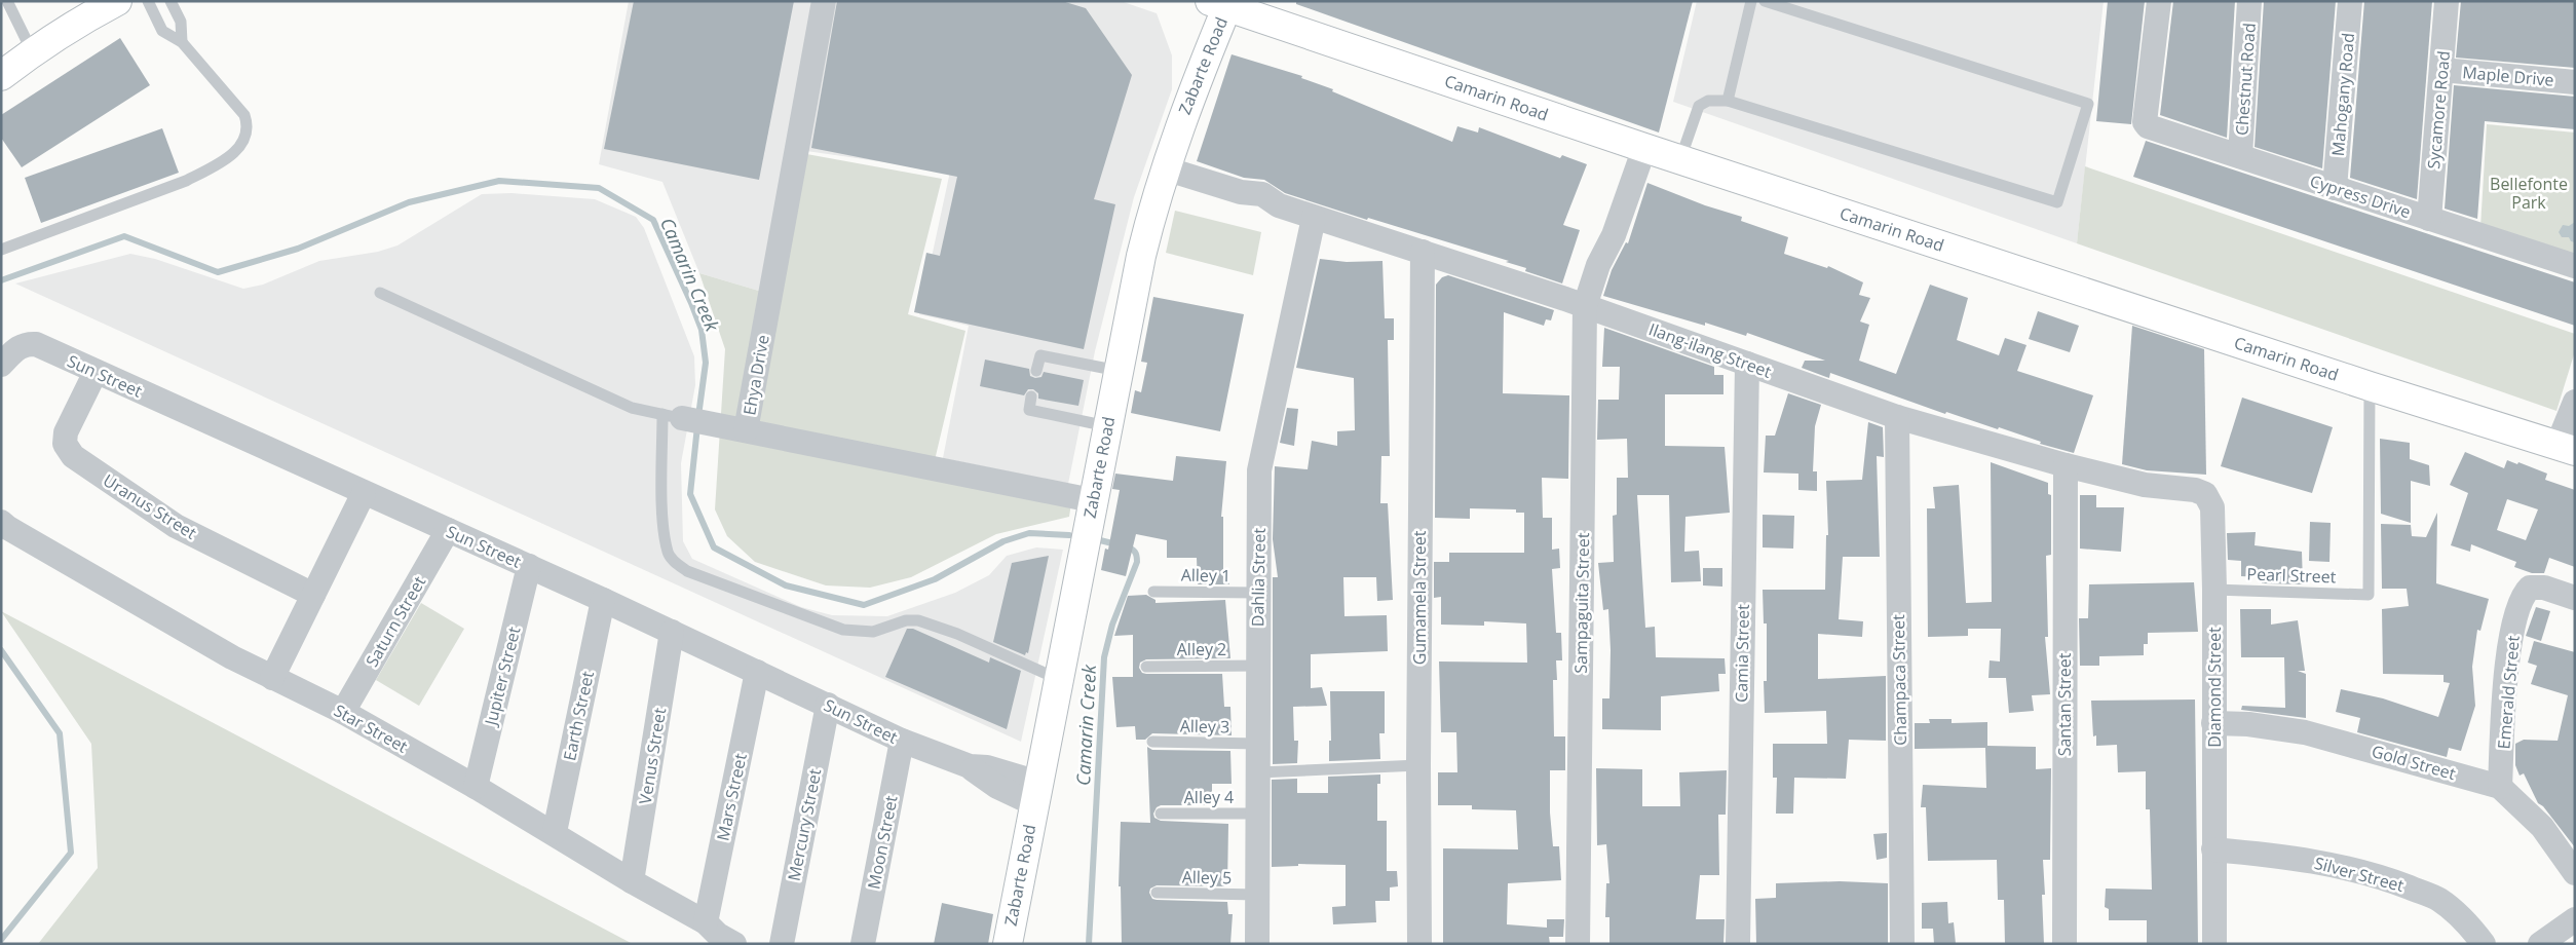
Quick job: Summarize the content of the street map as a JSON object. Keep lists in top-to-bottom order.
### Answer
{
  "streets": {
    "main road": ["Zabarte Road", "Camarin Road"],
    "street": [
      "Maple Drive",
      "Chestnut Road",
      "Mahogany Road",
      "Sycamore Road",
      "Cypress Drive",
      "Ilang-ilang Street",
      "Ehya Drive",
      "Sun Street",
      "Uranus Street",
      "Dahlia Street",
      "Gumamela Street",
      "Sampaguita Street",
      "Saturn Street",
      "Camia Street",
      "Jupiter Street",
      "Champaca Street",
      "Diamond Street",
      "Emerald Street",
      "Santan Street",
      "Earth Street",
      "Star Street",
      "Venus Street",
      "Gold Street",
      "Mars Street",
      "Mercury Street",
      "Moon Street",
      "Silver Street"
    ],
    "lane": [
      "Alley 1",
      "Pearl Street",
      "Alley 2",
      "Alley 3",
      "Alley 4",
      "Alley 5"
    ]
  },
  "crossings": [
    ["Zabarte Road", "Camarin Road"],
    ["Zabarte Road", "Ilang-ilang Street"],
    ["Zabarte Road", "Ehya Drive"],
    ["Zabarte Road", "Sun Street"],
    ["Maple Drive", "Sycamore Road"],
    ["Chestnut Road", "Cypress Drive"],
    ["Mahogany Road", "Cypress Drive"],
    ["Camarin Road", "Pearl Street"],
    ["Camarin Road", "Sampaguita Street"],
    ["Sycamore Road", "Cypress Drive"],
    ["Ilang-ilang Street", "Dahlia Street"],
    ["Ilang-ilang Street", "Gumamela Street"],
    ["Ilang-ilang Street", "Sampaguita Street"],
    ["Ilang-ilang Street", "Camia Street"],
    ["Ilang-ilang Street", "Champaca Street"],
    ["Ilang-ilang Street", "Diamond Street"],
    ["Ilang-ilang Street", "Santan Street"],
    ["Sun Street", "Uranus Street"],
    ["Sun Street", "Saturn Street"],
    ["Sun Street", "Jupiter Street"],
    ["Sun Street", "Earth Street"],
    ["Sun Street", "Venus Street"],
    ["Sun Street", "Mars Street"],
    ["Sun Street", "Mercury Street"],
    ["Sun Street", "Moon Street"],
    ["Alley 1", "Dahlia Street"],
    ["Pearl Street", "Diamond Street"],
    ["Dahlia Street", "Alley 2"],
    ["Dahlia Street", "Alley 3"],
    ["Dahlia Street", "Alley 4"],
    ["Dahlia Street", "Alley 5"],
    ["Saturn Street", "Star Street"],
    ["Jupiter Street", "Star Street"],
    ["Diamond Street", "Gold Street"],
    ["Diamond Street", "Silver Street"],
    ["Emerald Street", "Gold Street"],
    ["Earth Street", "Star Street"],
    ["Star Street", "Venus Street"],
    ["Star Street", "Mars Street"]
  ],
  "water": ["Camarin Creek"],
  "parks": ["Bellefonte Park"]
}
